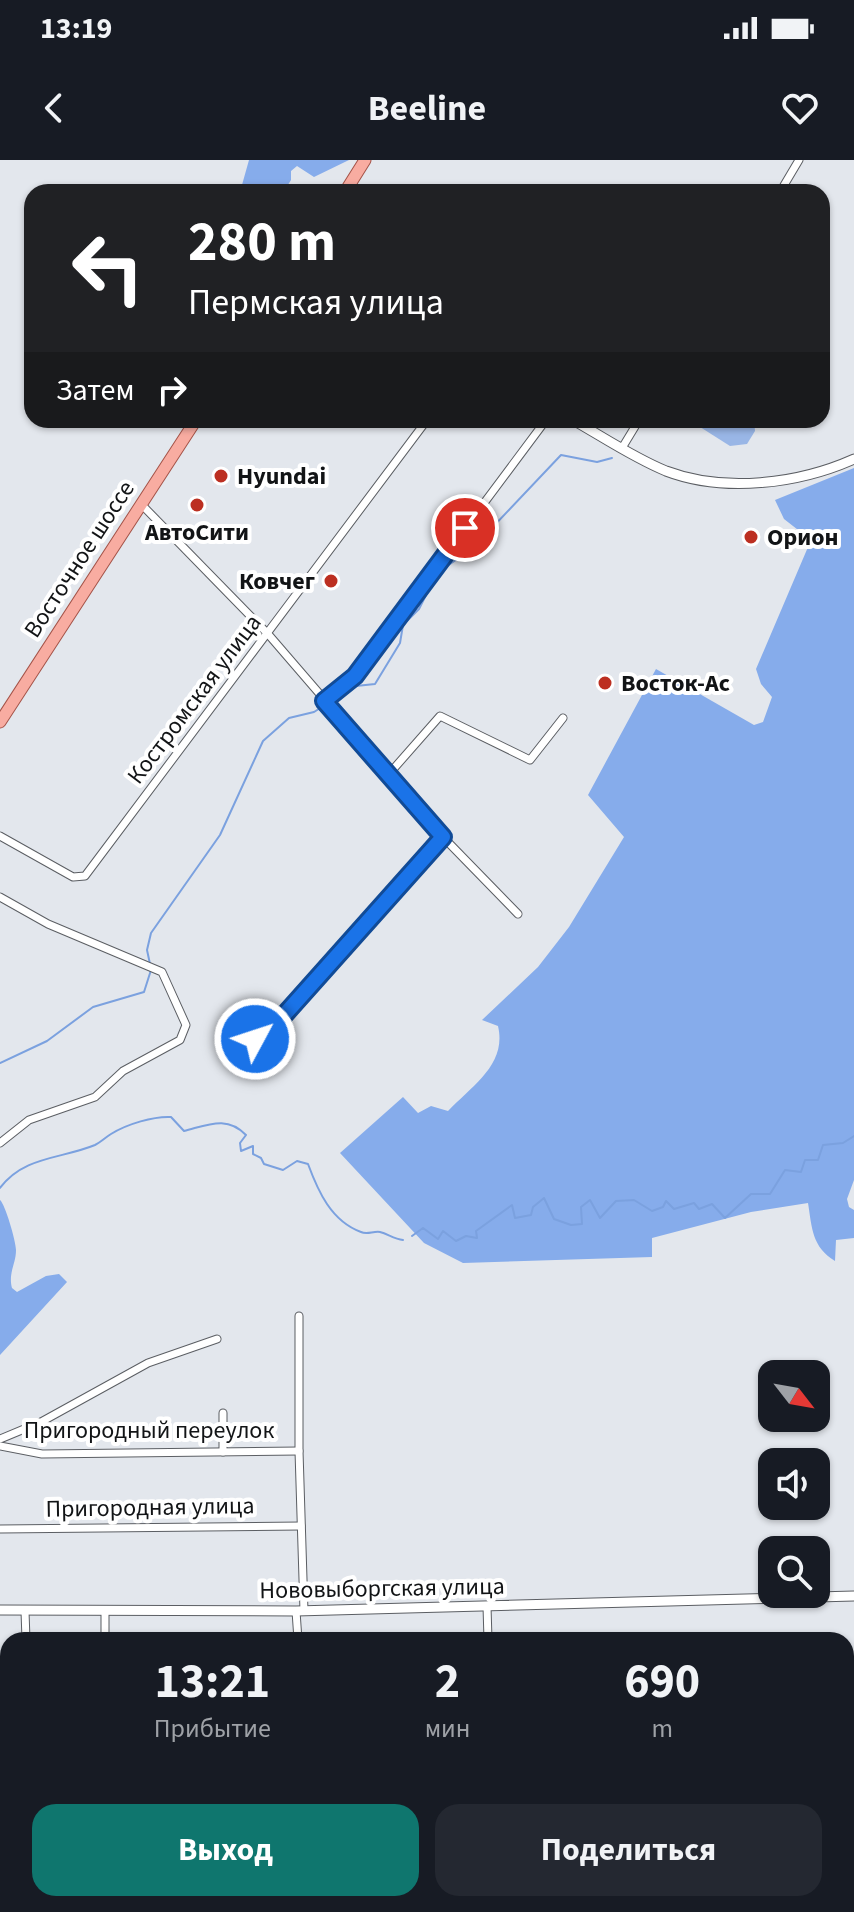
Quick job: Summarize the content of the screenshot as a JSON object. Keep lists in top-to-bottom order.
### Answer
{
  "streets": {
    "main road": ["Восточное шоссе"],
    "street": [
      "Костромская улица",
      "Пригородный переулок",
      "Пригородная улица",
      "Нововыборгская улица"
    ]
  },
  "places": [
    "Hyundai",
    "АвтоСити",
    "Орион",
    "Ковчег",
    "Восток-Ас"
  ],
  "north": "bottom right",
  "page": {
    "status": "13:19",
    "header": "Beeline",
    "turn": ["280 m", "Пермская улица"],
    "then": "Затем",
    "eta": [
      "13:21",
      "Прибытие",
      "2",
      "мин",
      "690",
      "m"
    ],
    "buttons": ["Выход", "Поделиться"]
  }
}
